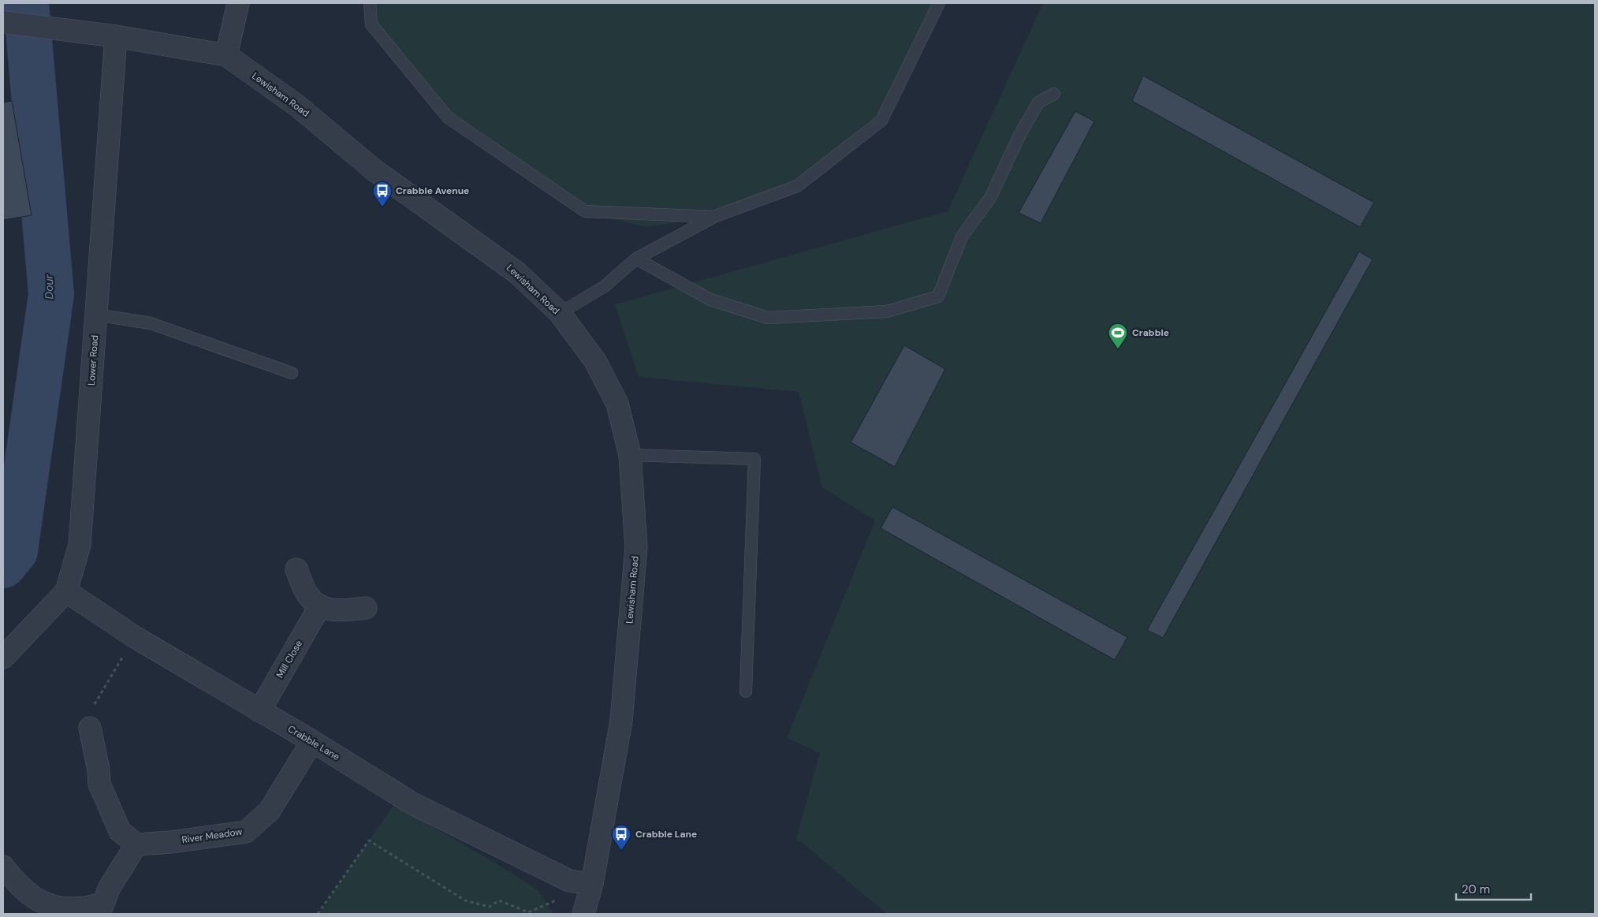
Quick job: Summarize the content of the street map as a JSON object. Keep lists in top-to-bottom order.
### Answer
{
  "streets": {
    "street": [
      "Lewisham Road",
      "Lower Road",
      "Mill Close",
      "Crabble Lane",
      "River Meadow"
    ]
  },
  "crossings": [
    ["Lewisham Road", "Lower Road"],
    ["Lewisham Road", "Crabble Lane"],
    ["Lower Road", "Crabble Lane"],
    ["Mill Close", "Crabble Lane"],
    ["Crabble Lane", "River Meadow"]
  ],
  "water": ["Dour"],
  "places": {
    "bus stop": ["Crabble Avenue", "Crabble Lane"],
    "sports": ["Crabble"]
  },
  "scale_bar": "20 m"
}
